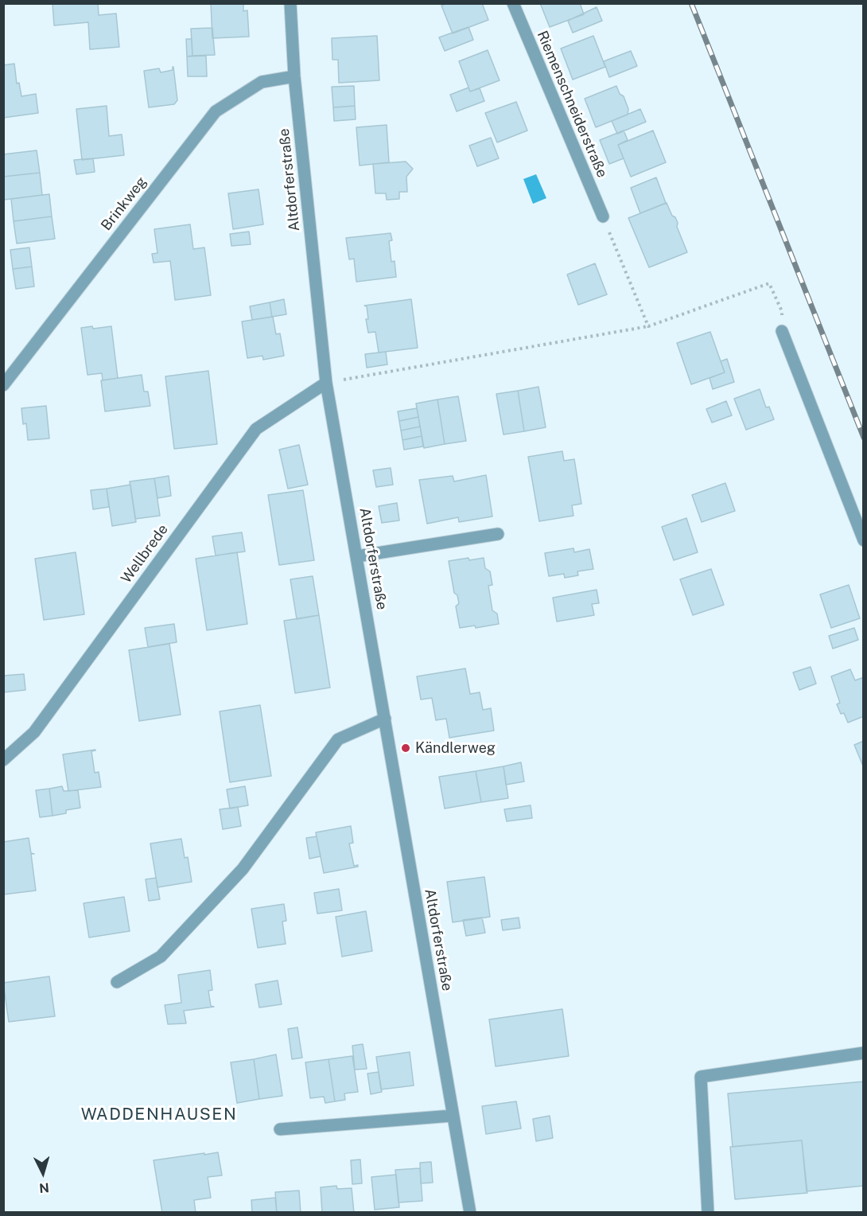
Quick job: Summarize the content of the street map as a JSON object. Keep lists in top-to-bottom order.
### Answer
{
  "streets": {
    "street": [
      "Riemenschneiderstraße",
      "Altdorferstraße",
      "Brinkweg",
      "Wellbrede"
    ]
  },
  "crossings": [
    ["Altdorferstraße", "Brinkweg"],
    ["Altdorferstraße", "Wellbrede"]
  ],
  "districts": ["WADDENHAUSEN"],
  "places": ["Kändlerweg"],
  "north": "bottom"
}
